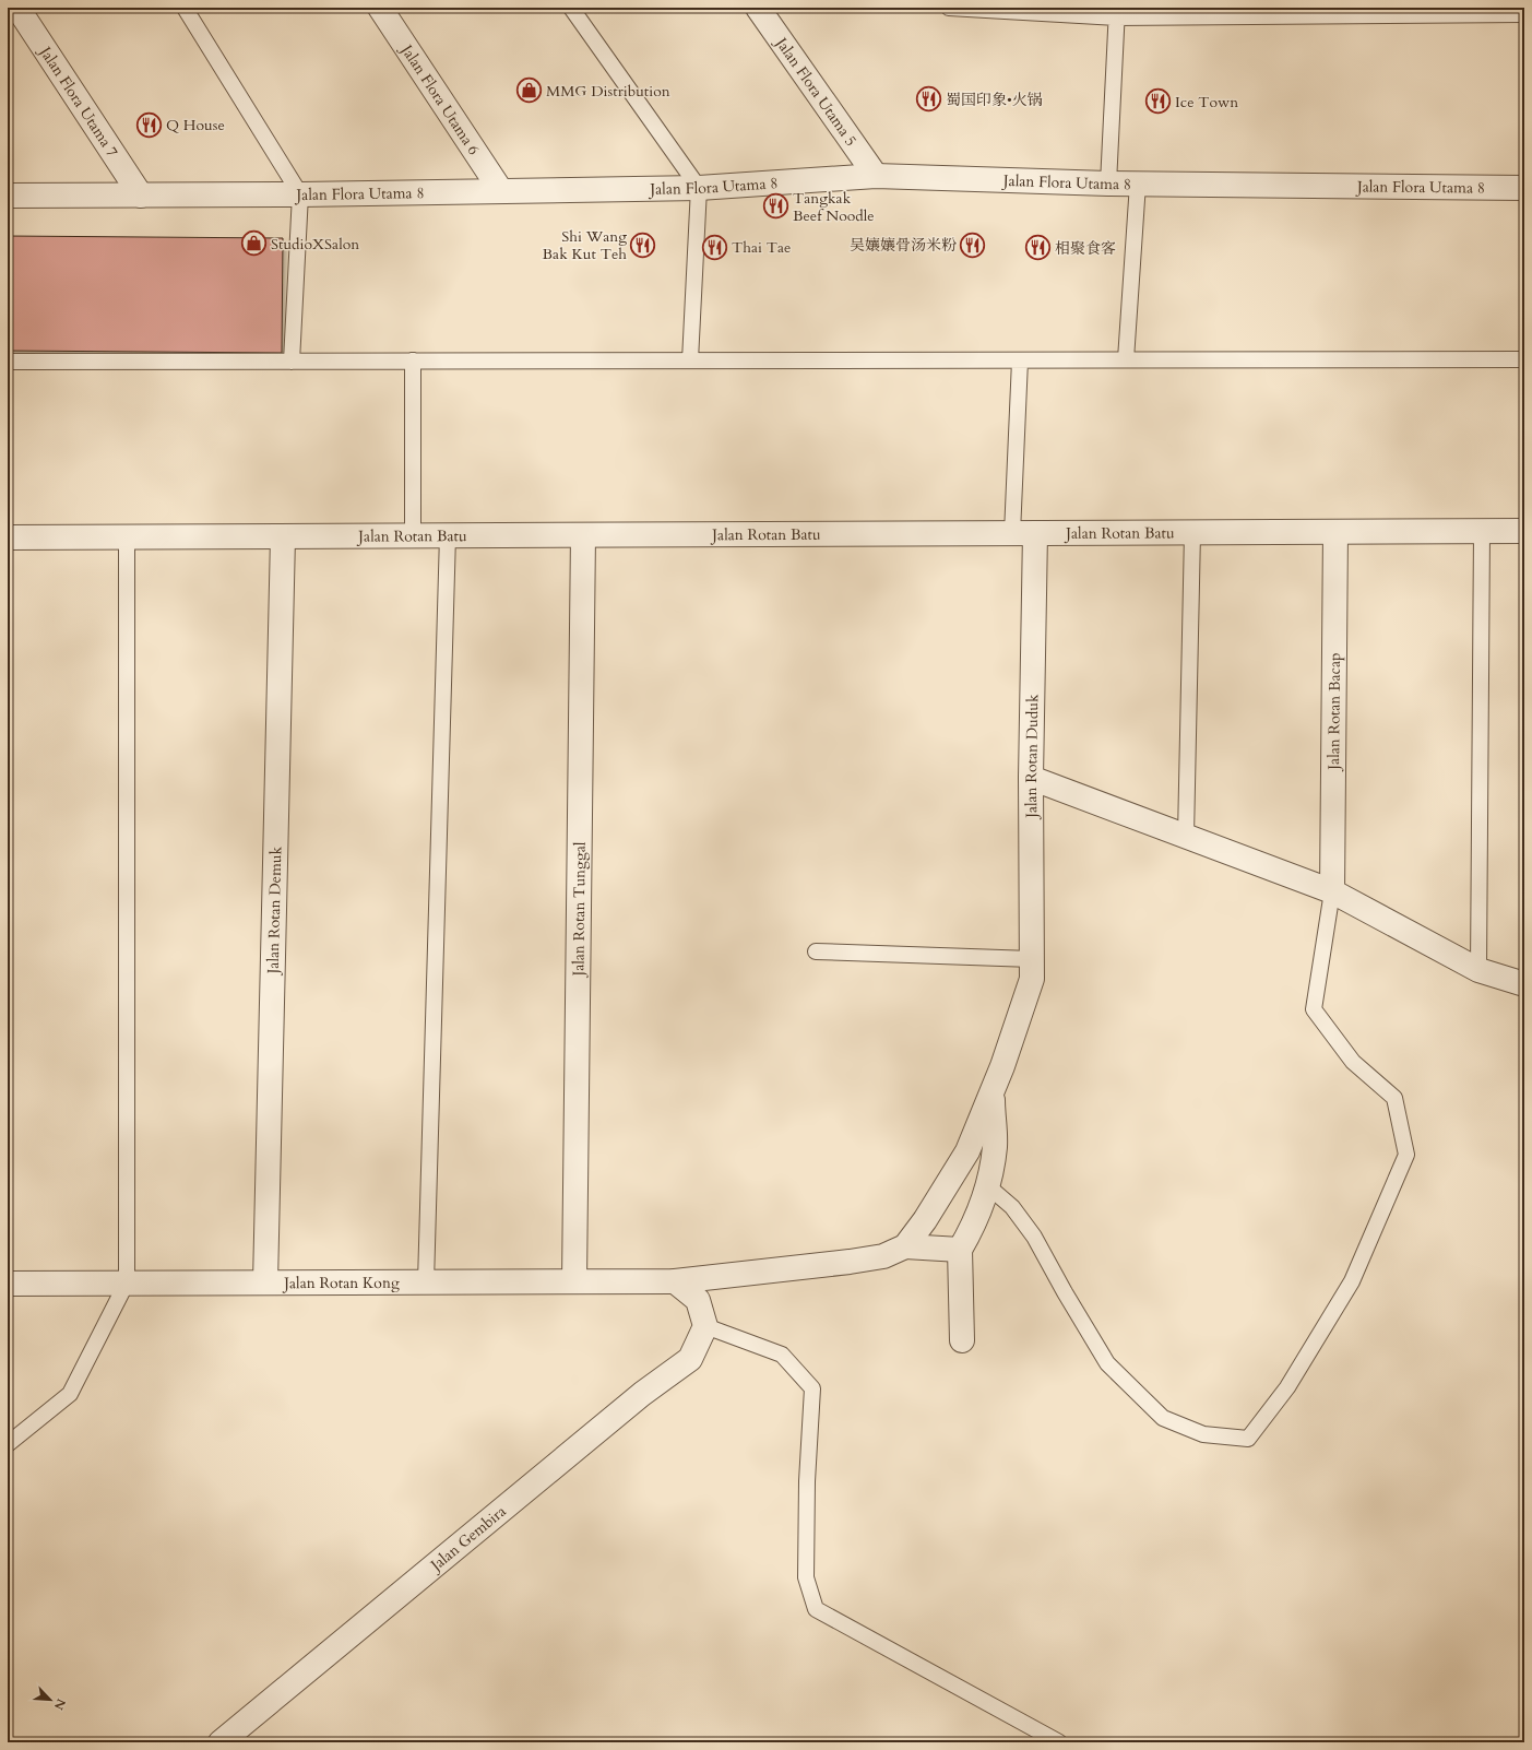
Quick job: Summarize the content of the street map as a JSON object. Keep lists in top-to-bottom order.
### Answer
{
  "streets": {
    "street": [
      "Jalan Flora Utama 5",
      "Jalan Flora Utama 6",
      "Jalan Flora Utama 7",
      "Jalan Flora Utama 8",
      "Jalan Rotan Batu",
      "Jalan Rotan Bacap",
      "Jalan Rotan Duduk",
      "Jalan Rotan Tunggal",
      "Jalan Rotan Demuk",
      "Jalan Rotan Kong",
      "Jalan Gembira"
    ]
  },
  "crossings": [
    ["Jalan Flora Utama 5", "Jalan Flora Utama 8"],
    ["Jalan Flora Utama 6", "Jalan Flora Utama 8"],
    ["Jalan Flora Utama 7", "Jalan Flora Utama 8"],
    ["Jalan Rotan Batu", "Jalan Rotan Bacap"],
    ["Jalan Rotan Batu", "Jalan Rotan Duduk"],
    ["Jalan Rotan Batu", "Jalan Rotan Tunggal"],
    ["Jalan Rotan Batu", "Jalan Rotan Demuk"],
    ["Jalan Rotan Duduk", "Jalan Rotan Kong"],
    ["Jalan Rotan Tunggal", "Jalan Rotan Kong"],
    ["Jalan Rotan Demuk", "Jalan Rotan Kong"]
  ],
  "places": {
    "shop": ["MMG Distribution", "StudioXSalon"],
    "restaurant": [
      "蜀国印象•火锅",
      "Ice Town",
      "Q House",
      "Tangkak Beef Noodle",
      "Shi Wang Bak Kut Teh",
      "吴孃孃骨汤米粉",
      "Thai Tae",
      "相聚食客"
    ]
  },
  "north": "bottom right"
}
